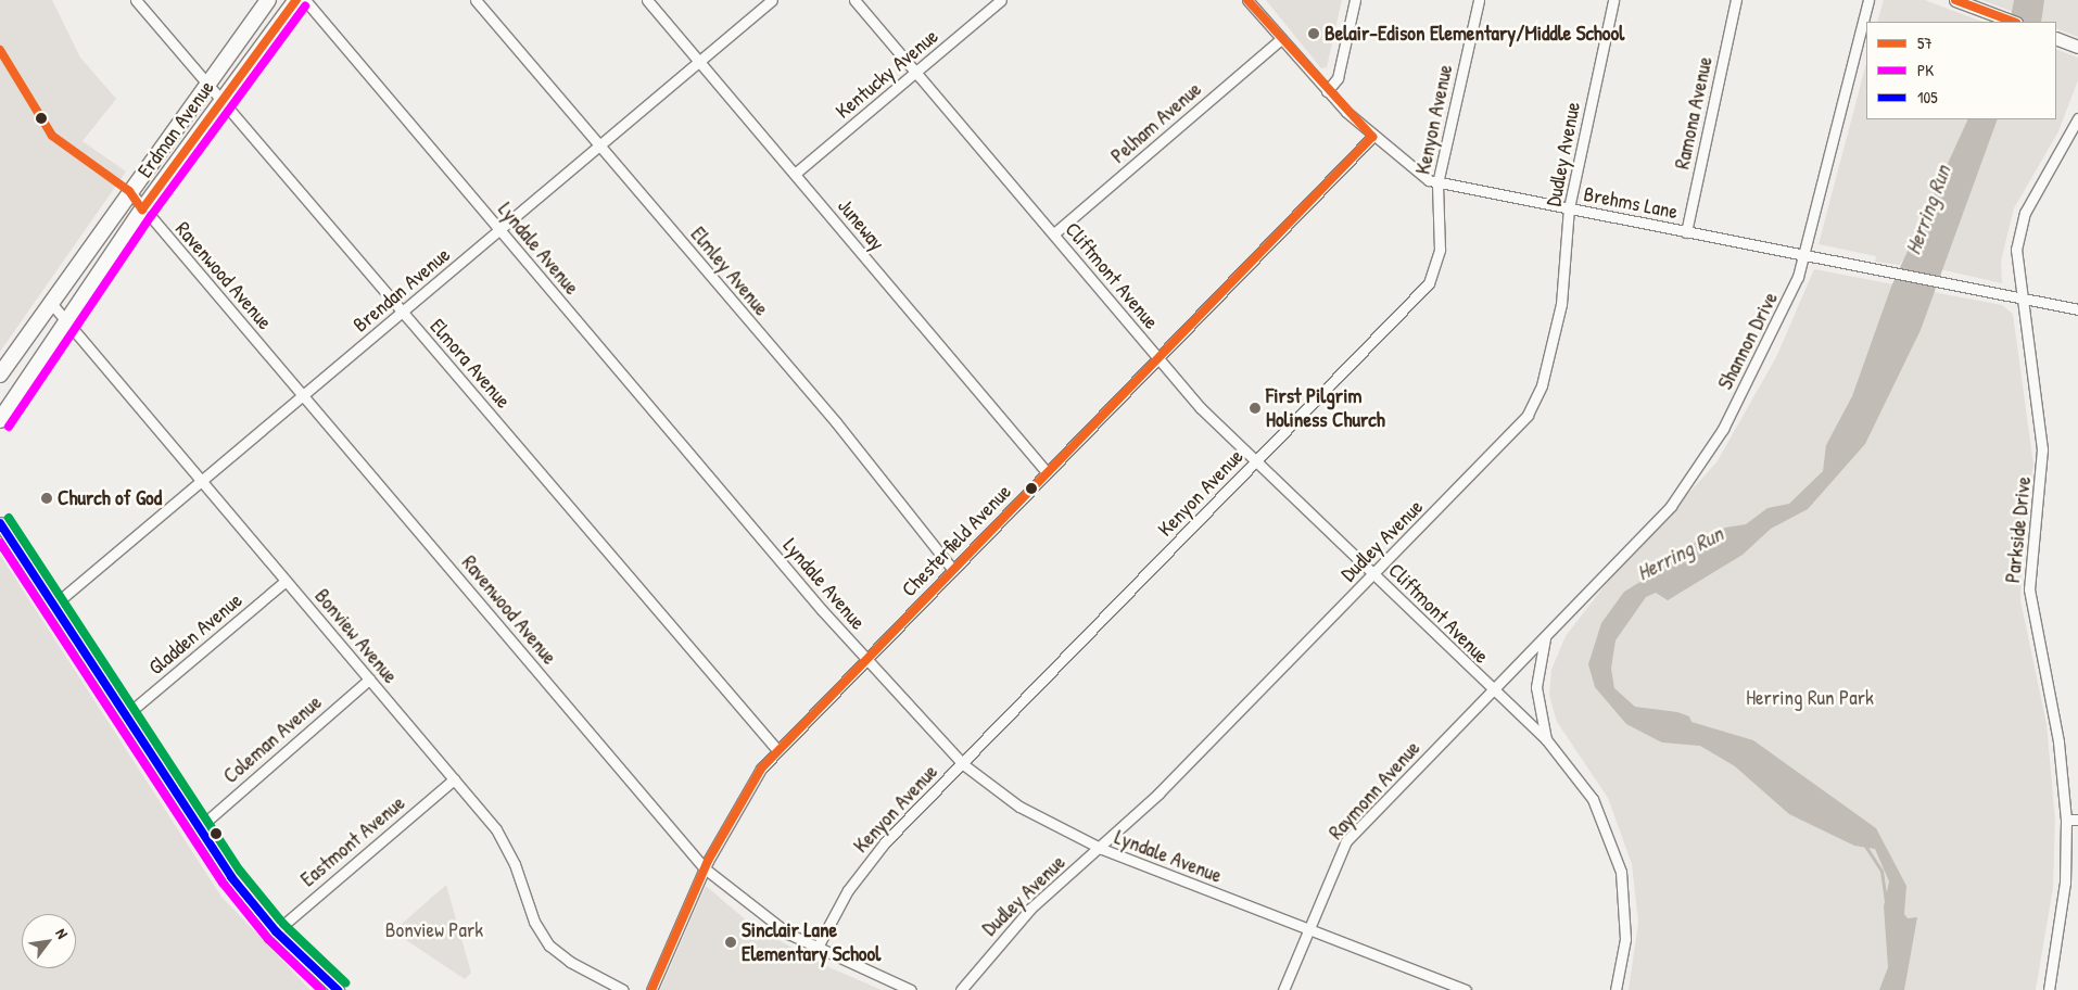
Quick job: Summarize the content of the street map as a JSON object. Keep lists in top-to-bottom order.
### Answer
{
  "streets": {
    "main road": ["Erdman Avenue"],
    "street": [
      "Kentucky Avenue",
      "Ramona Avenue",
      "Kenyon Avenue",
      "Pelham Avenue",
      "Dudley Avenue",
      "Brehms Lane",
      "Juneway",
      "Lyndale Avenue",
      "Elmley Avenue",
      "Ravenwood Avenue",
      "Cliftmont Avenue",
      "Brendan Avenue",
      "Shannon Drive",
      "Elmora Avenue",
      "Parkside Drive",
      "Chesterfield Avenue",
      "Gladden Avenue",
      "Bonview Avenue",
      "Coleman Avenue",
      "Raymonn Avenue",
      "Eastmont Avenue"
    ]
  },
  "crossings": [
    ["Kentucky Avenue", "Juneway"],
    ["Kentucky Avenue", "Cliftmont Avenue"],
    ["Ramona Avenue", "Brehms Lane"],
    ["Kenyon Avenue", "Brehms Lane"],
    ["Kenyon Avenue", "Lyndale Avenue"],
    ["Kenyon Avenue", "Ravenwood Avenue"],
    ["Kenyon Avenue", "Cliftmont Avenue"],
    ["Pelham Avenue", "Brehms Lane"],
    ["Pelham Avenue", "Cliftmont Avenue"],
    ["Erdman Avenue", "Ravenwood Avenue"],
    ["Erdman Avenue", "Elmora Avenue"],
    ["Erdman Avenue", "Bonview Avenue"],
    ["Dudley Avenue", "Brehms Lane"],
    ["Dudley Avenue", "Lyndale Avenue"],
    ["Dudley Avenue", "Cliftmont Avenue"],
    ["Brehms Lane", "Shannon Drive"],
    ["Brehms Lane", "Parkside Drive"],
    ["Brehms Lane", "Chesterfield Avenue"],
    ["Juneway", "Brendan Avenue"],
    ["Juneway", "Chesterfield Avenue"],
    ["Lyndale Avenue", "Brendan Avenue"],
    ["Lyndale Avenue", "Chesterfield Avenue"],
    ["Lyndale Avenue", "Raymonn Avenue"],
    ["Elmley Avenue", "Brendan Avenue"],
    ["Elmley Avenue", "Chesterfield Avenue"],
    ["Ravenwood Avenue", "Brendan Avenue"],
    ["Ravenwood Avenue", "Chesterfield Avenue"],
    ["Cliftmont Avenue", "Shannon Drive"],
    ["Cliftmont Avenue", "Chesterfield Avenue"],
    ["Cliftmont Avenue", "Raymonn Avenue"],
    ["Brendan Avenue", "Elmora Avenue"],
    ["Brendan Avenue", "Bonview Avenue"],
    ["Shannon Drive", "Raymonn Avenue"],
    ["Elmora Avenue", "Chesterfield Avenue"],
    ["Gladden Avenue", "Bonview Avenue"],
    ["Bonview Avenue", "Coleman Avenue"],
    ["Bonview Avenue", "Eastmont Avenue"]
  ],
  "water": ["Herring Run"],
  "parks": ["Herring Run Park", "Bonview Park"],
  "places": [
    "Belair-Edison Elementary/Middle School",
    "First Pilgrim Holiness Church",
    "Church of God",
    "Sinclair Lane Elementary School"
  ],
  "lines": ["transit line 57", "transit line PK", "transit line 105"],
  "legend": ["57", "PK", "105"],
  "north": "top right"
}
